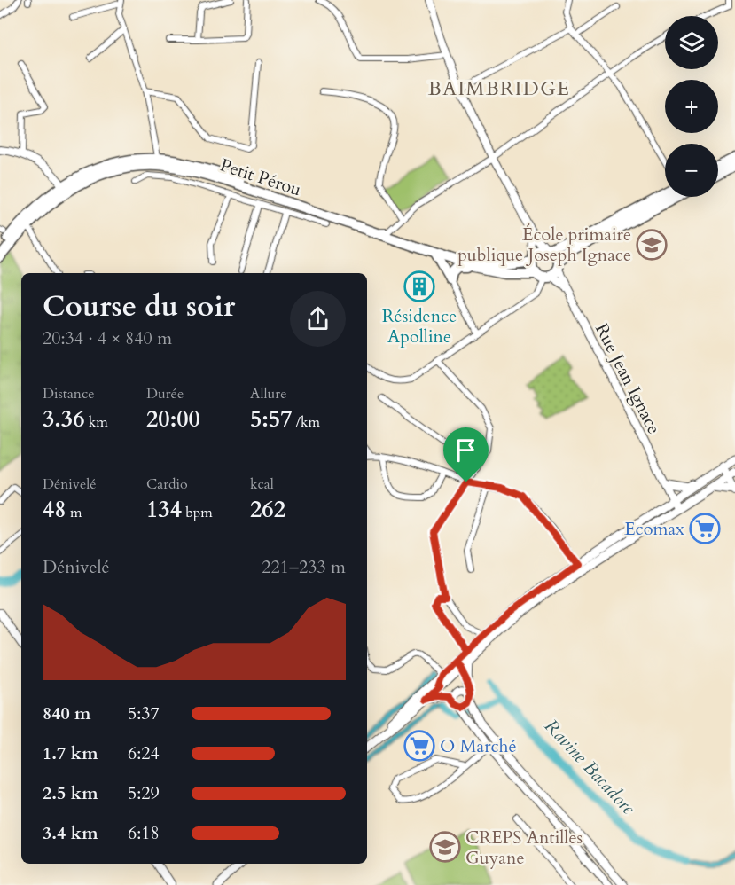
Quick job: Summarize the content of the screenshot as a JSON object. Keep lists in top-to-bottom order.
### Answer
{
  "streets": {
    "highway": ["Petit Pérou"],
    "street": ["Rue Jean Ignace"]
  },
  "crossings": [
    ["Petit Pérou", "Rue Jean Ignace"]
  ],
  "districts": ["BAIMBRIDGE"],
  "water": ["Ravine Bacadore"],
  "places": {
    "school or university": ["École primaire publique Joseph Ignace", "CREPS Antilles Guyane"],
    "building": ["Résidence Apolline"],
    "supermarket": ["Ecomax", "O Marché"]
  },
  "page": {
    "map_buttons": ["+", "−"],
    "heading": ["Course du soir", "20:34 · 4 × 840 m"],
    "stats": [
      ["Distance", "3.36 km"],
      ["Durée", "20:00"],
      ["Allure", "5:57 /km"],
      ["Dénivelé", "48 m"],
      ["Cardio", "134 bpm"],
      ["kcal", "262"]
    ],
    "chart": ["Dénivelé", "221–233 m"],
    "list": [
      {
        "name": "840 m",
        "note": "5:37"
      },
      {
        "name": "1.7 km",
        "note": "6:24"
      },
      {
        "name": "2.5 km",
        "note": "5:29"
      },
      {
        "name": "3.4 km",
        "note": "6:18"
      }
    ]
  }
}
